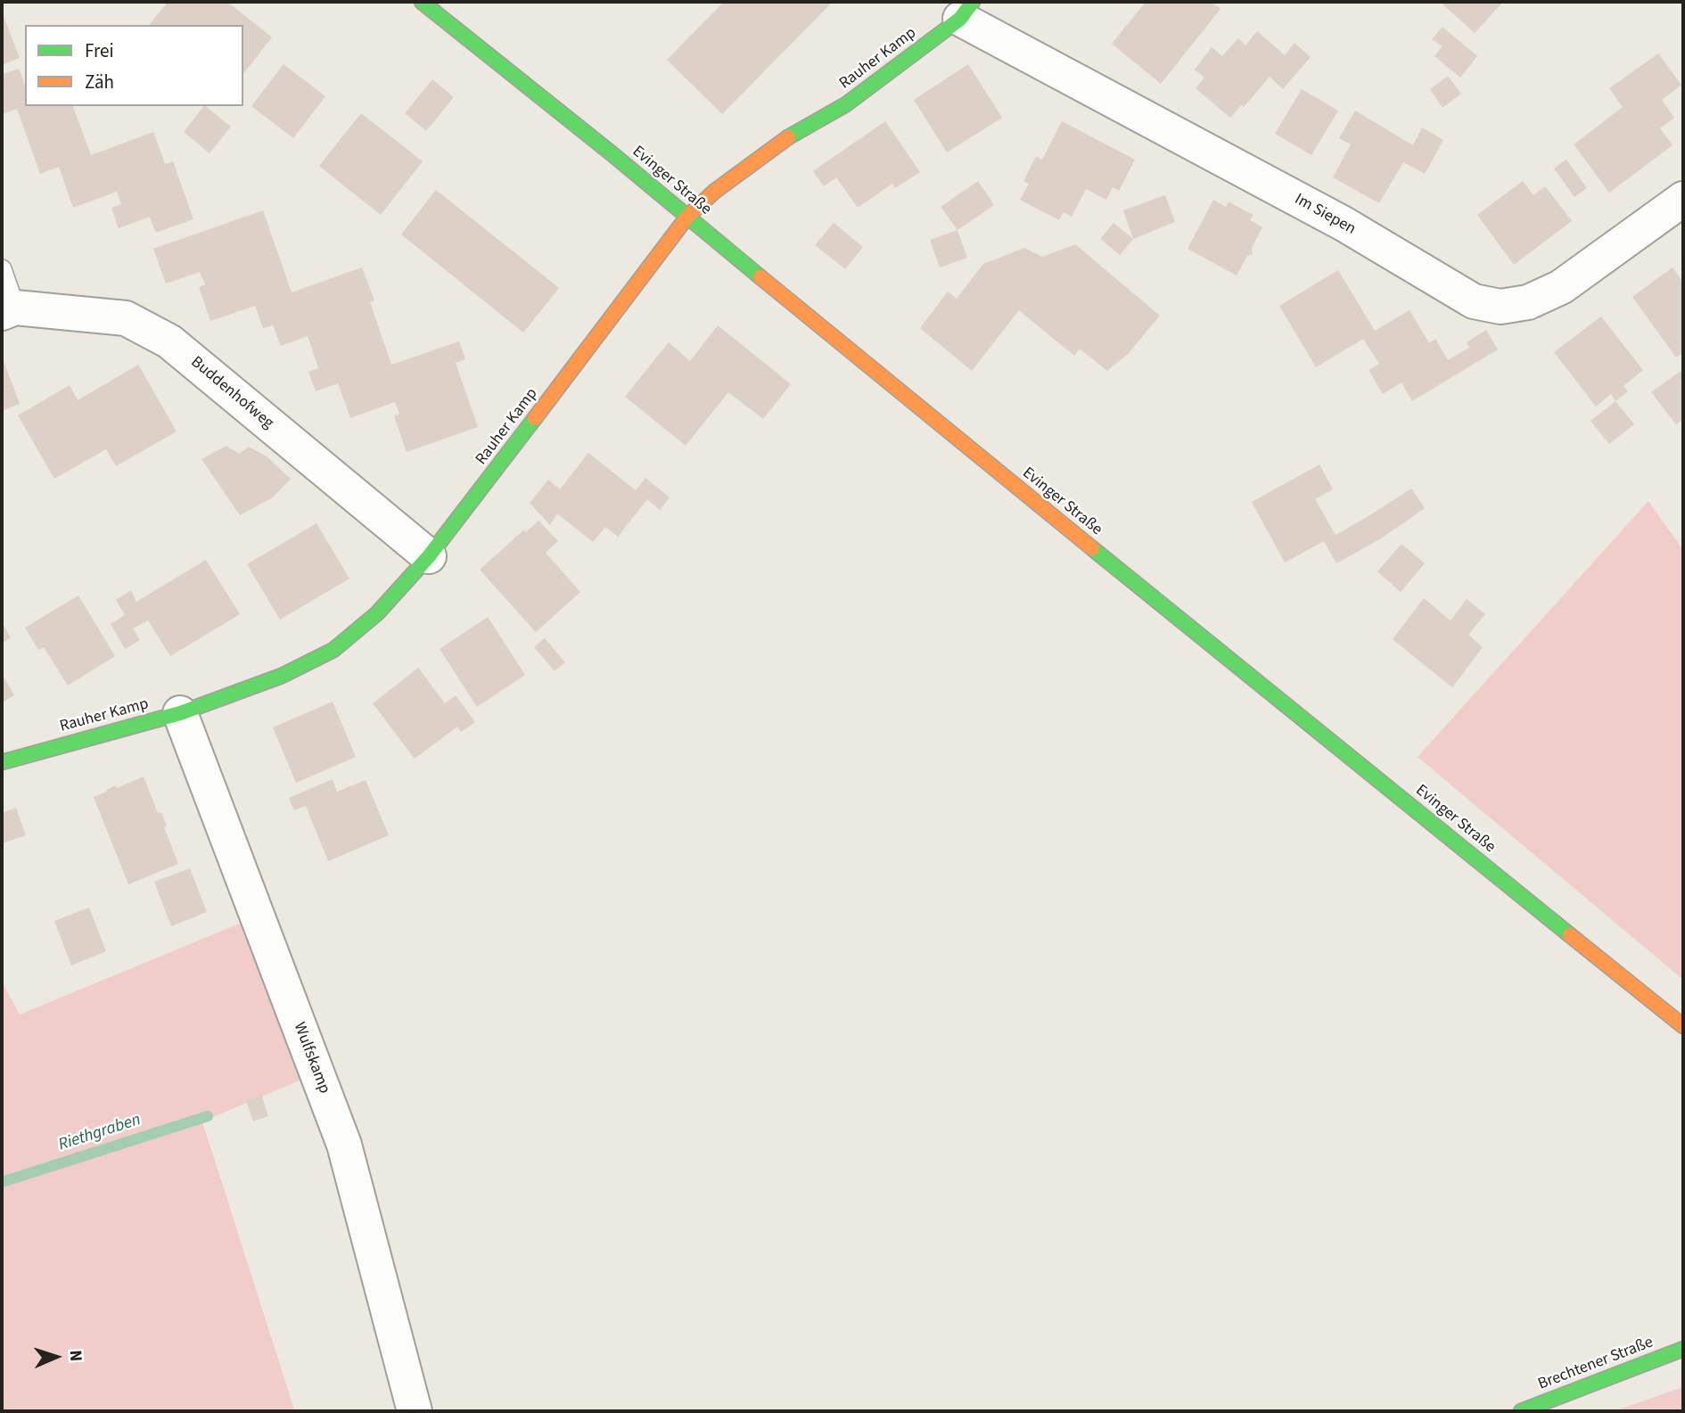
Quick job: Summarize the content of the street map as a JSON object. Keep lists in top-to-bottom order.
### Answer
{
  "streets": {
    "main road": ["Rauher Kamp", "Evinger Straße", "Brechtener Straße"],
    "street": ["Im Siepen", "Buddenhofweg", "Wulfskamp"]
  },
  "crossings": [
    ["Rauher Kamp", "Evinger Straße"],
    ["Rauher Kamp", "Im Siepen"],
    ["Rauher Kamp", "Buddenhofweg"],
    ["Rauher Kamp", "Wulfskamp"]
  ],
  "water": ["Riethgraben"],
  "legend": ["Frei", "Zäh"],
  "north": "right"
}
